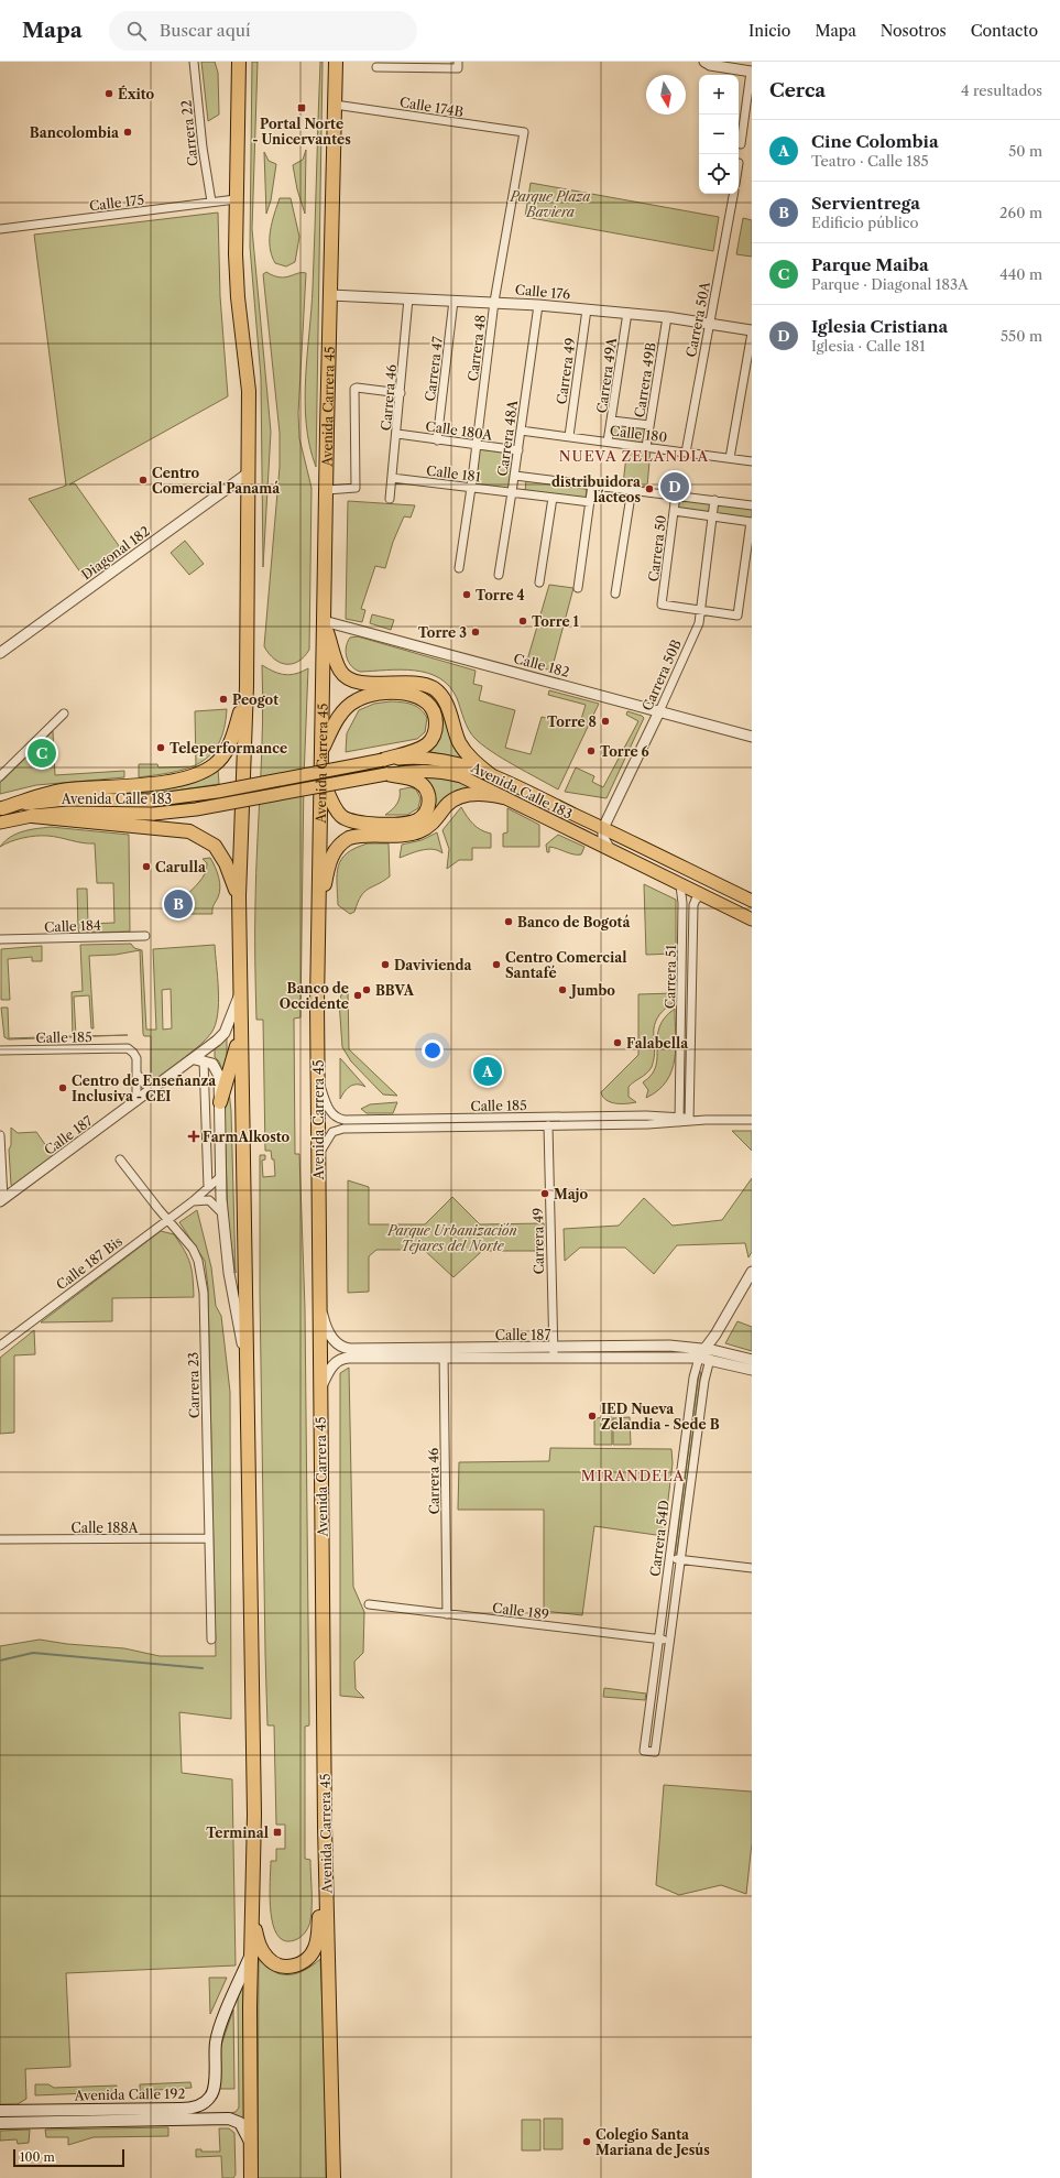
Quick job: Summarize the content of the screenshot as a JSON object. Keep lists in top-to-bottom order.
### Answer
{
  "streets": {
    "highway": ["Avenida Carrera 45"],
    "main road": ["Avenida Calle 183", "Avenida Calle 192"],
    "street": [
      "Calle 174B",
      "Carrera 22",
      "Calle 175",
      "Calle 176",
      "Carrera 50A",
      "Carrera 48",
      "Carrera 47",
      "Carrera 49",
      "Carrera 49A",
      "Carrera 49B",
      "Carrera 46",
      "Calle 180A",
      "Calle 180",
      "Carrera 48A",
      "Calle 181",
      "Carrera 50",
      "Diagonal 182",
      "Calle 182",
      "Carrera 50B",
      "Calle 184",
      "Carrera 51",
      "Calle 185",
      "Calle 187",
      "Calle 187 Bis",
      "Carrera 23",
      "Calle 188A",
      "Carrera 54D",
      "Calle 189"
    ]
  },
  "crossings": [
    ["Calle 174B", "Carrera 48"],
    ["Calle 174B", "Avenida Carrera 45"],
    ["Carrera 22", "Calle 175"],
    ["Calle 176", "Carrera 50A"],
    ["Calle 176", "Carrera 48"],
    ["Calle 176", "Carrera 47"],
    ["Calle 176", "Carrera 49"],
    ["Calle 176", "Carrera 49A"],
    ["Calle 176", "Carrera 49B"],
    ["Calle 176", "Carrera 46"],
    ["Calle 176", "Avenida Carrera 45"],
    ["Calle 176", "Carrera 48A"],
    ["Carrera 50A", "Calle 180"],
    ["Carrera 48", "Calle 180A"],
    ["Carrera 48", "Calle 181"],
    ["Carrera 47", "Calle 180A"],
    ["Carrera 49", "Calle 180"],
    ["Carrera 49", "Calle 185"],
    ["Carrera 49", "Calle 187"],
    ["Carrera 49A", "Calle 180"],
    ["Carrera 49B", "Calle 180"],
    ["Carrera 46", "Calle 180A"],
    ["Carrera 46", "Calle 181"],
    ["Carrera 46", "Calle 187"],
    ["Carrera 46", "Calle 189"],
    ["Avenida Carrera 45", "Calle 182"],
    ["Avenida Carrera 45", "Calle 185"],
    ["Avenida Carrera 45", "Calle 187"],
    ["Calle 180A", "Carrera 48A"],
    ["Calle 180", "Carrera 48A"],
    ["Carrera 48A", "Calle 181"],
    ["Carrera 50", "Carrera 50B"],
    ["Calle 182", "Carrera 50B"],
    ["Carrera 50B", "Avenida Calle 183"],
    ["Avenida Calle 183", "Carrera 51"],
    ["Carrera 51", "Calle 185"],
    ["Calle 187", "Carrera 54D"],
    ["Calle 187 Bis", "Carrera 23"],
    ["Carrera 23", "Calle 188A"],
    ["Carrera 54D", "Calle 189"]
  ],
  "districts": ["NUEVA ZELANDIA", "MIRANDELA"],
  "parks": ["Parque Plaza Baviera", "Parque Urbanización Tejares del Norte"],
  "places": {
    "other": [
      "Éxito",
      "Bancolombia",
      "Centro Comercial Panamá",
      "distribuidora lácteos",
      "Torre 4",
      "Torre 1",
      "Torre 3",
      "Peogot",
      "Torre 8",
      "Teleperformance",
      "Torre 6",
      "Carulla",
      "Banco de Bogotá",
      "Davivienda",
      "Centro Comercial Santafé",
      "BBVA",
      "Jumbo",
      "Banco de Occidente",
      "Falabella",
      "Centro de Enseñanza Inclusiva - CEI",
      "Majo",
      "IED Nueva Zelandia - Sede B",
      "Colegio Santa Mariana de Jesús"
    ],
    "transit": ["Portal Norte - Unicervantes", "Terminal"],
    "health": ["FarmAlkosto"]
  },
  "scale_bar": "100 m",
  "north": "bottom",
  "page": {
    "header": "Mapa",
    "search": "Buscar aquí",
    "nav": [
      "Inicio",
      "Mapa",
      "Nosotros",
      "Contacto"
    ],
    "heading": ["Cerca", "4 resultados"],
    "map_buttons": ["+", "−"],
    "list": [
      {
        "mark": "A",
        "name": "Cine Colombia",
        "note": "Teatro · Calle 185",
        "value": "50 m"
      },
      {
        "mark": "B",
        "name": "Servientrega",
        "note": "Edificio público",
        "value": "260 m"
      },
      {
        "mark": "C",
        "name": "Parque Maiba",
        "note": "Parque · Diagonal 183A",
        "value": "440 m"
      },
      {
        "mark": "D",
        "name": "Iglesia Cristiana",
        "note": "Iglesia · Calle 181",
        "value": "550 m"
      }
    ],
    "pins": [
      "D",
      "C",
      "B",
      "A"
    ],
    "scale": "100 m"
  }
}
